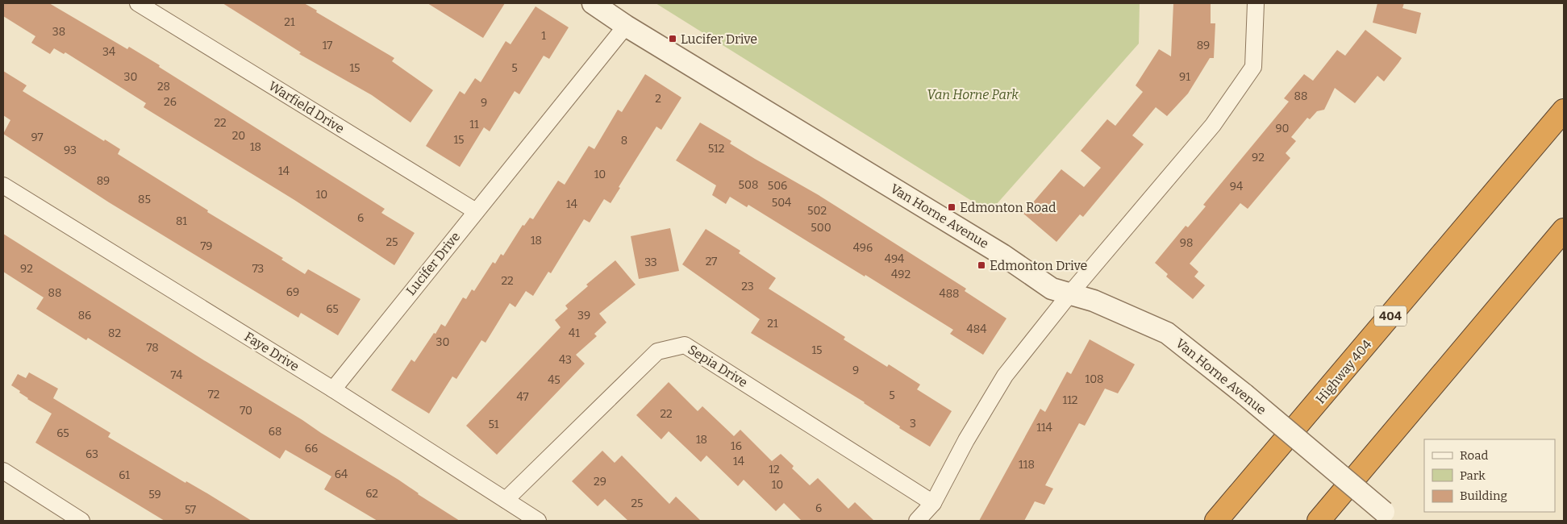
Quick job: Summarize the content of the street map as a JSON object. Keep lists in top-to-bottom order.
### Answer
{
  "streets": {
    "highway": ["404", "Highway 404"],
    "street": [
      "Warfield Drive",
      "Van Horne Avenue",
      "Lucifer Drive",
      "Faye Drive",
      "Sepia Drive"
    ]
  },
  "crossings": [
    ["Warfield Drive", "Lucifer Drive"],
    ["Van Horne Avenue", "Lucifer Drive"],
    ["Lucifer Drive", "Faye Drive"],
    ["Faye Drive", "Sepia Drive"]
  ],
  "parks": ["Van Horne Park"],
  "places": {
    "transit": ["Lucifer Drive", "Edmonton Road", "Edmonton Drive"]
  },
  "house_numbers": [
    "21",
    "38",
    "1",
    "17",
    "89",
    "34",
    "15",
    "5",
    "30",
    "91",
    "28",
    "88",
    "2",
    "26",
    "9",
    "22",
    "11",
    "90",
    "20",
    "97",
    "15",
    "8",
    "18",
    "512",
    "93",
    "92",
    "14",
    "10",
    "89",
    "508",
    "506",
    "94",
    "10",
    "85",
    "504",
    "14",
    "502",
    "6",
    "81",
    "500",
    "18",
    "25",
    "98",
    "79",
    "496",
    "494",
    "27",
    "33",
    "92",
    "73",
    "492",
    "22",
    "23",
    "69",
    "88",
    "488",
    "65",
    "86",
    "39",
    "21",
    "484",
    "82",
    "41",
    "30",
    "78",
    "15",
    "43",
    "9",
    "74",
    "108",
    "45",
    "72",
    "5",
    "47",
    "112",
    "70",
    "22",
    "3",
    "51",
    "114",
    "68",
    "65",
    "18",
    "16",
    "66",
    "63",
    "14",
    "118",
    "12",
    "64",
    "61",
    "29",
    "10",
    "62",
    "59",
    "25",
    "6",
    "57"
  ],
  "legend": ["Road", "Park", "Building"]
}
